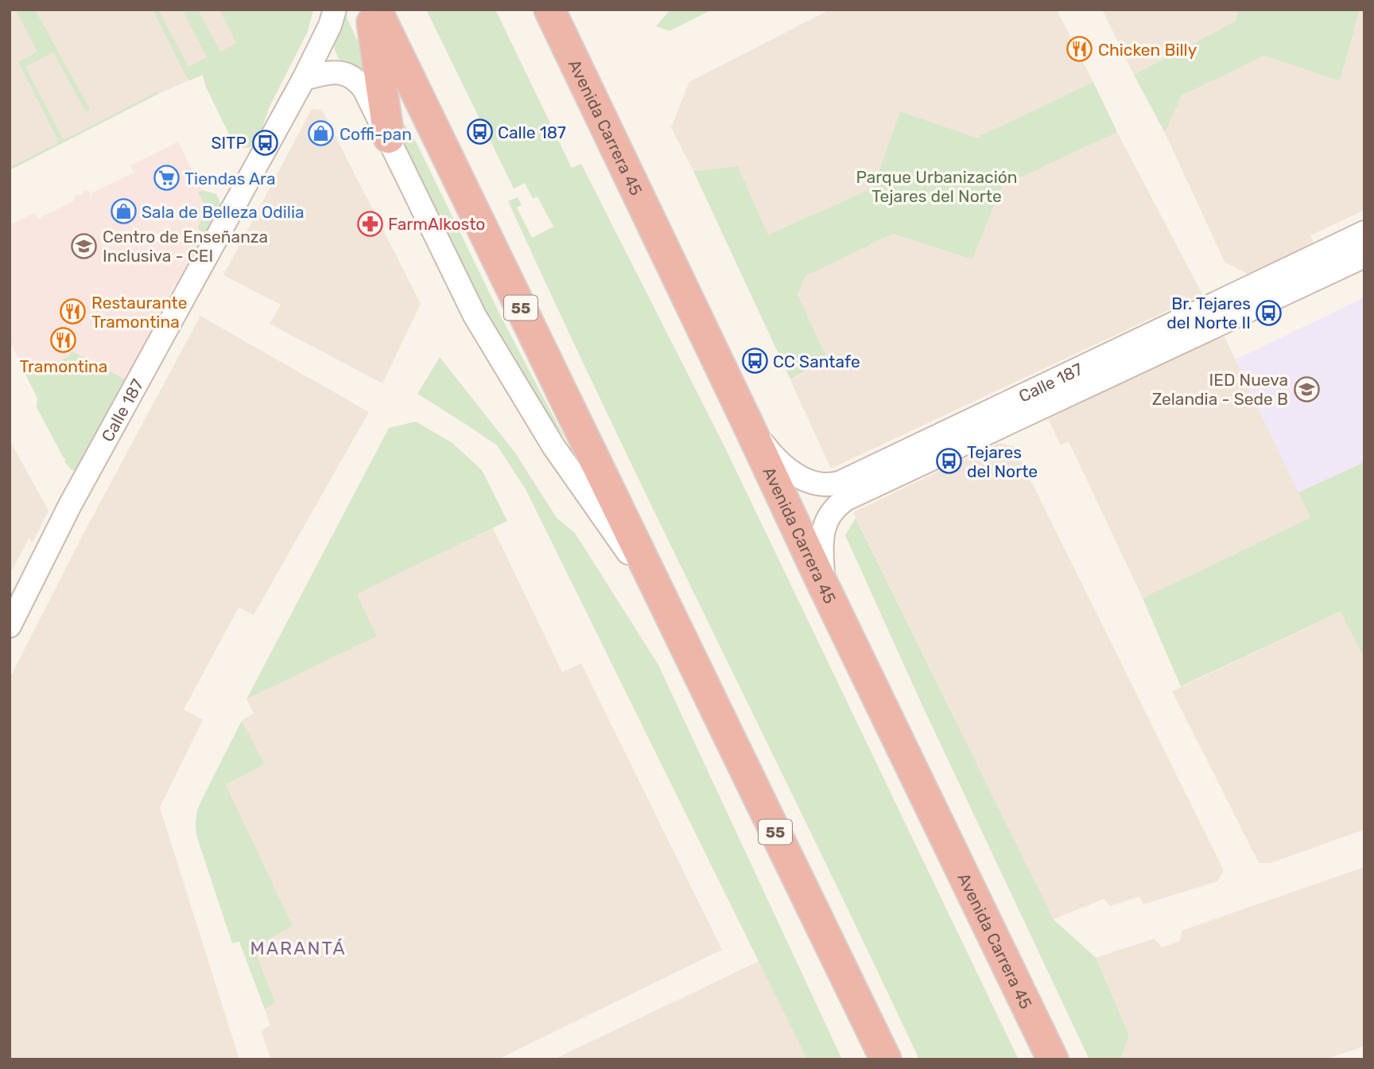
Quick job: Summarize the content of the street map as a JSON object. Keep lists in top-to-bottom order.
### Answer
{
  "streets": {
    "highway": ["Avenida Carrera 45", "55"],
    "street": ["Calle 187"]
  },
  "crossings": [
    ["Avenida Carrera 45", "Calle 187"]
  ],
  "districts": ["MARANTÁ"],
  "parks": ["Parque Urbanización Tejares del Norte"],
  "places": {
    "restaurant": ["Chicken Billy", "Restaurante Tramontina", "Tramontina"],
    "bus stop": [
      "Calle 187",
      "SITP",
      "Br. Tejares del Norte II",
      "CC Santafe",
      "Tejares del Norte"
    ],
    "shop": ["Coffi-pan", "Sala de Belleza Odilia"],
    "supermarket": ["Tiendas Ara"],
    "pharmacy": ["FarmAlkosto"],
    "school or university": ["Centro de Enseñanza Inclusiva - CEI", "IED Nueva Zelandia - Sede B"]
  }
}
